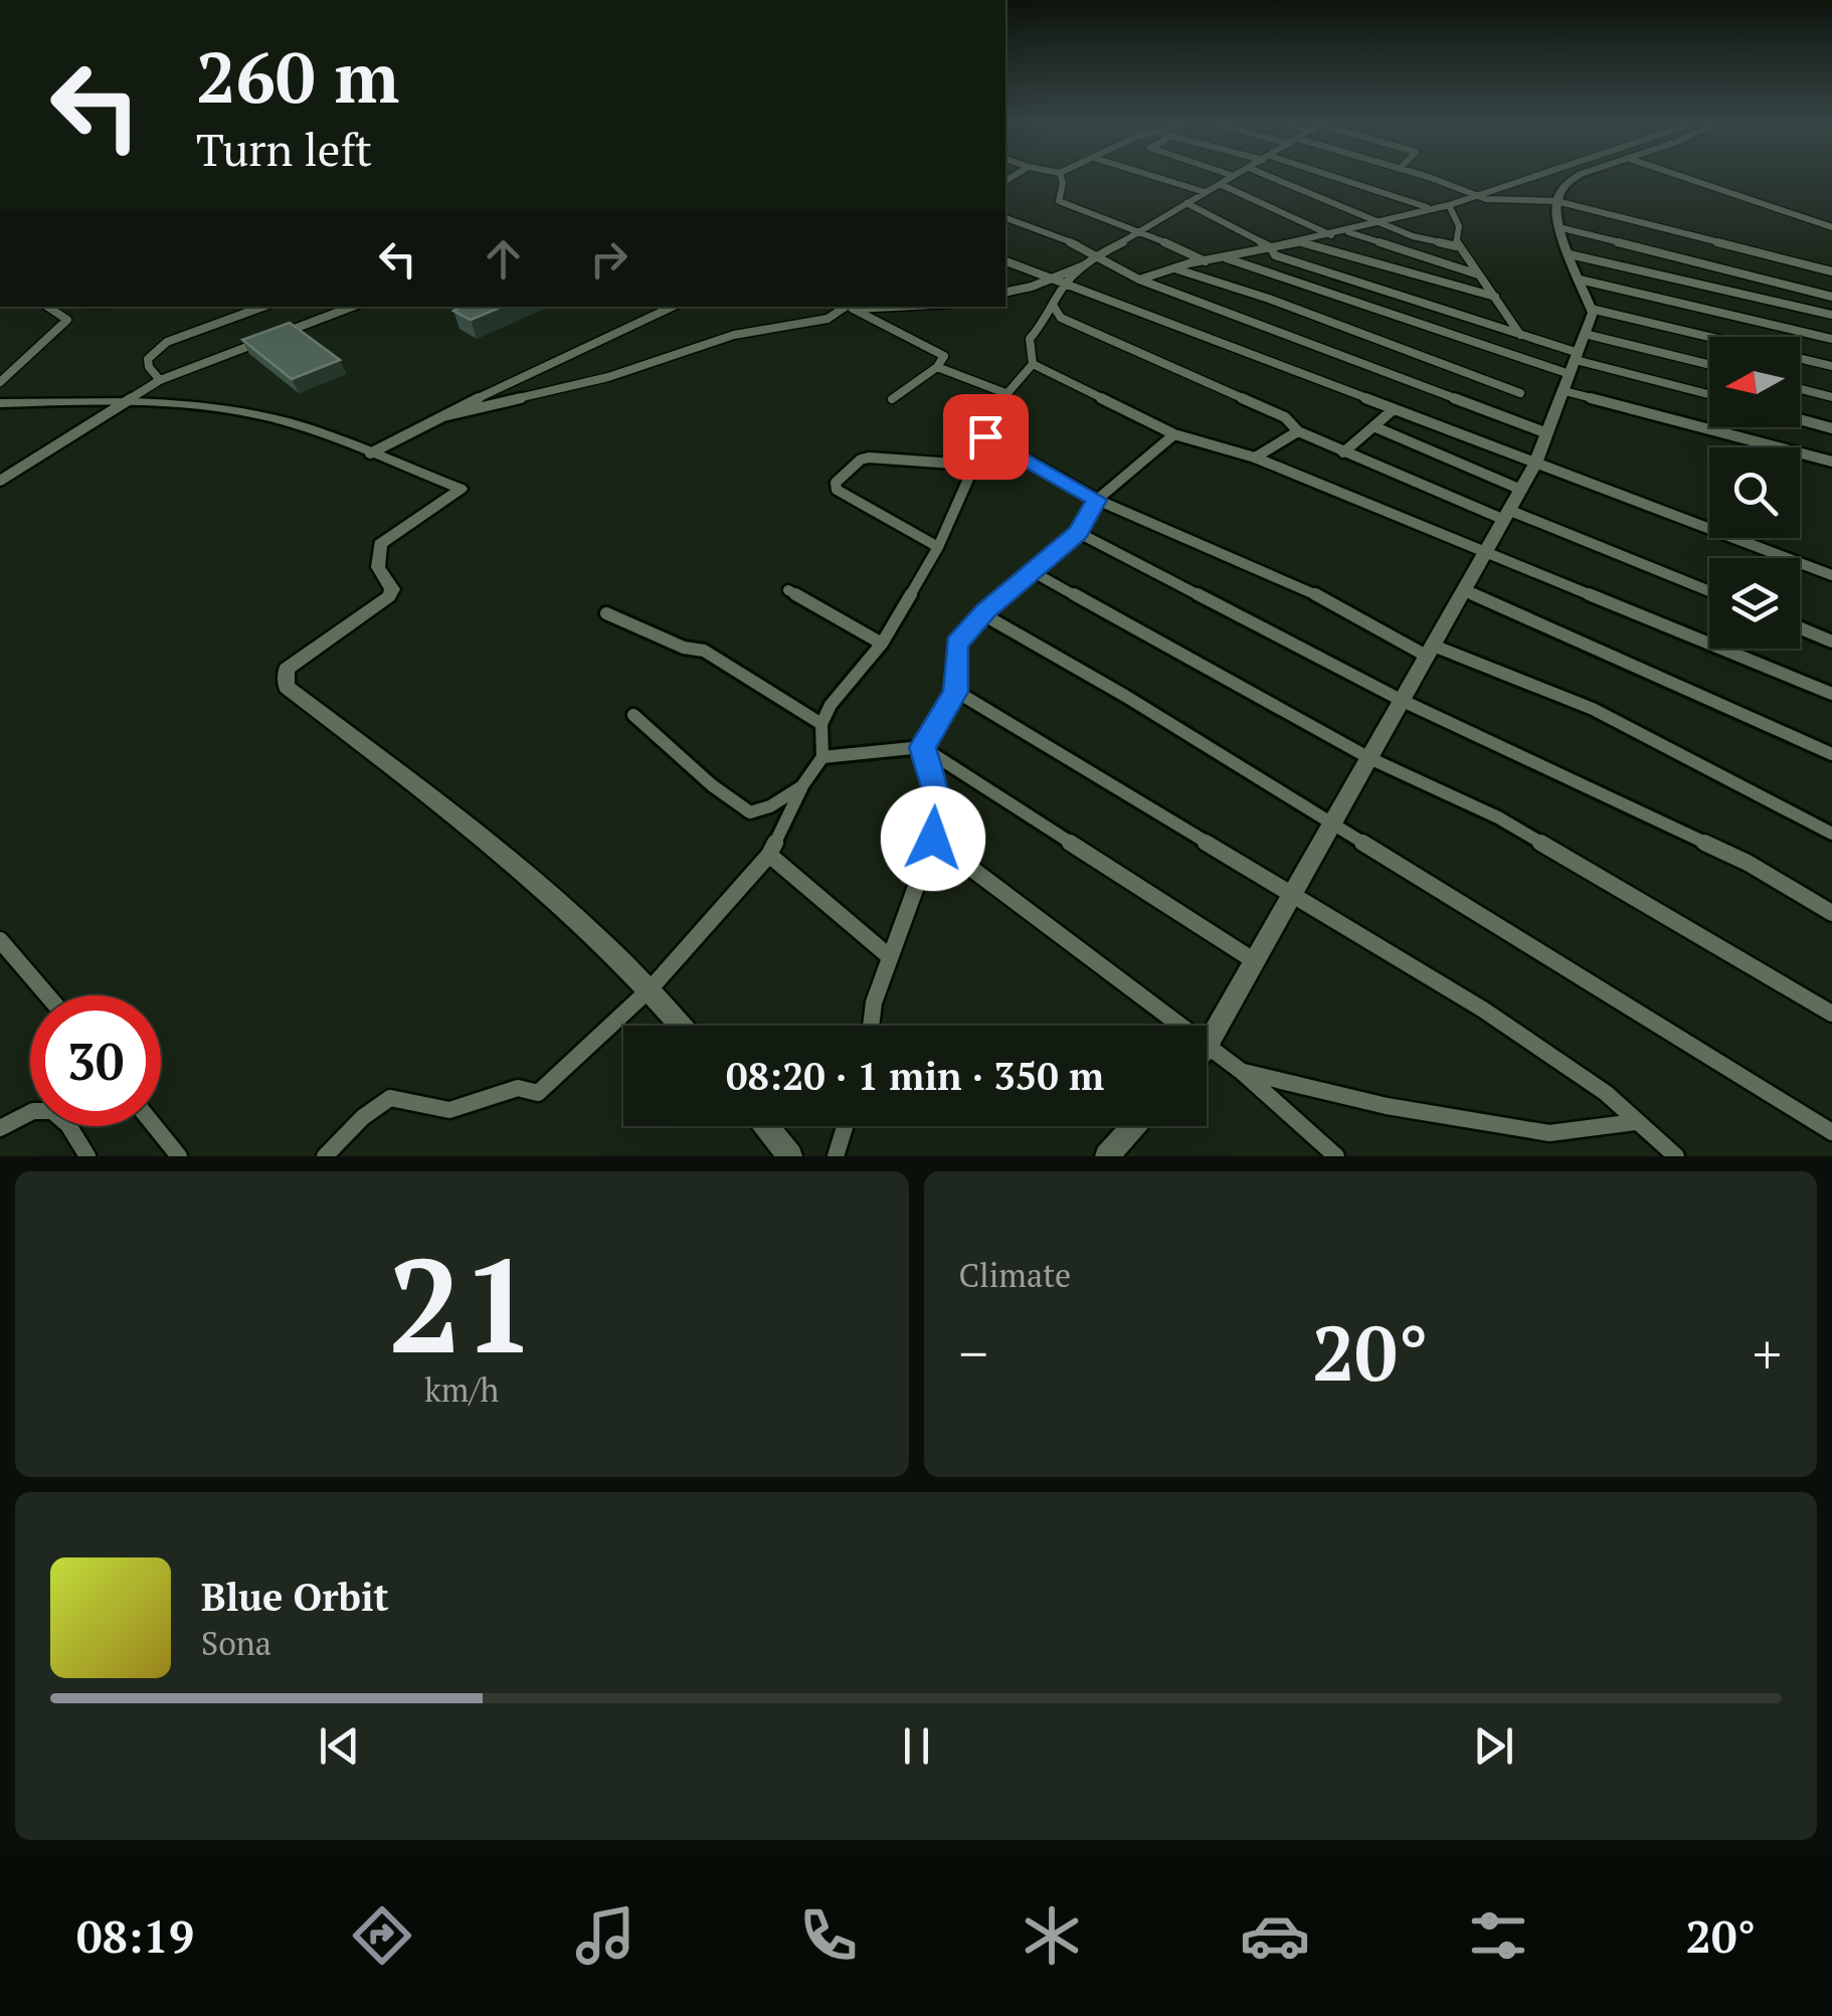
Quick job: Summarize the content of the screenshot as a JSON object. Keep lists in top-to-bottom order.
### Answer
{
  "north": "left",
  "page": {
    "turn": ["260 m", "Turn left"],
    "limit": "30",
    "trip": "08:20 · 1 min · 350 m",
    "tile": [
      ["21", "km/h"],
      "Climate"
    ],
    "heat": ["−", "20°", "+"],
    "song": ["Blue Orbit", "Sona"],
    "tabs": ["08:19", "20°"]
  }
}
